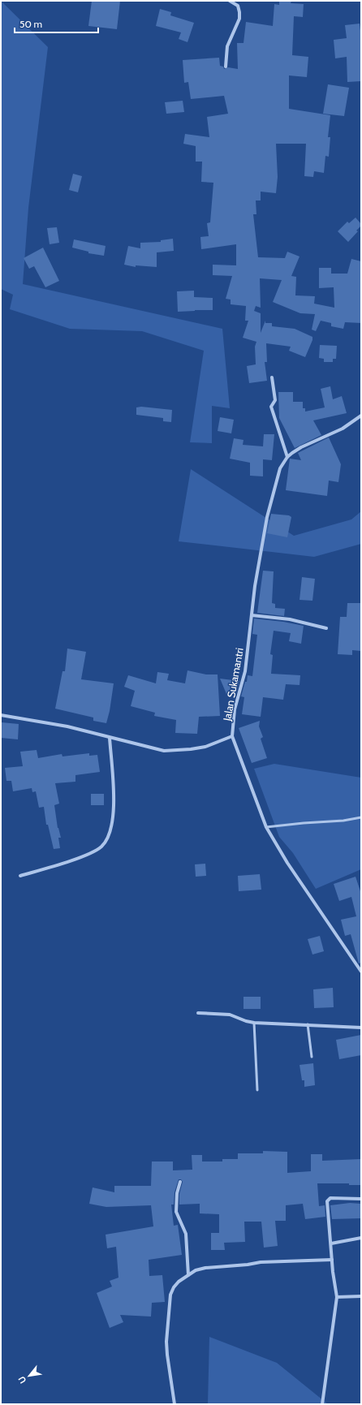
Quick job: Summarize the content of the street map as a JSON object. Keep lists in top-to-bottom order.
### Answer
{
  "streets": {
    "street": ["Jalan Sukamantri"]
  },
  "scale_bar": "50 m",
  "north": "bottom left"
}
